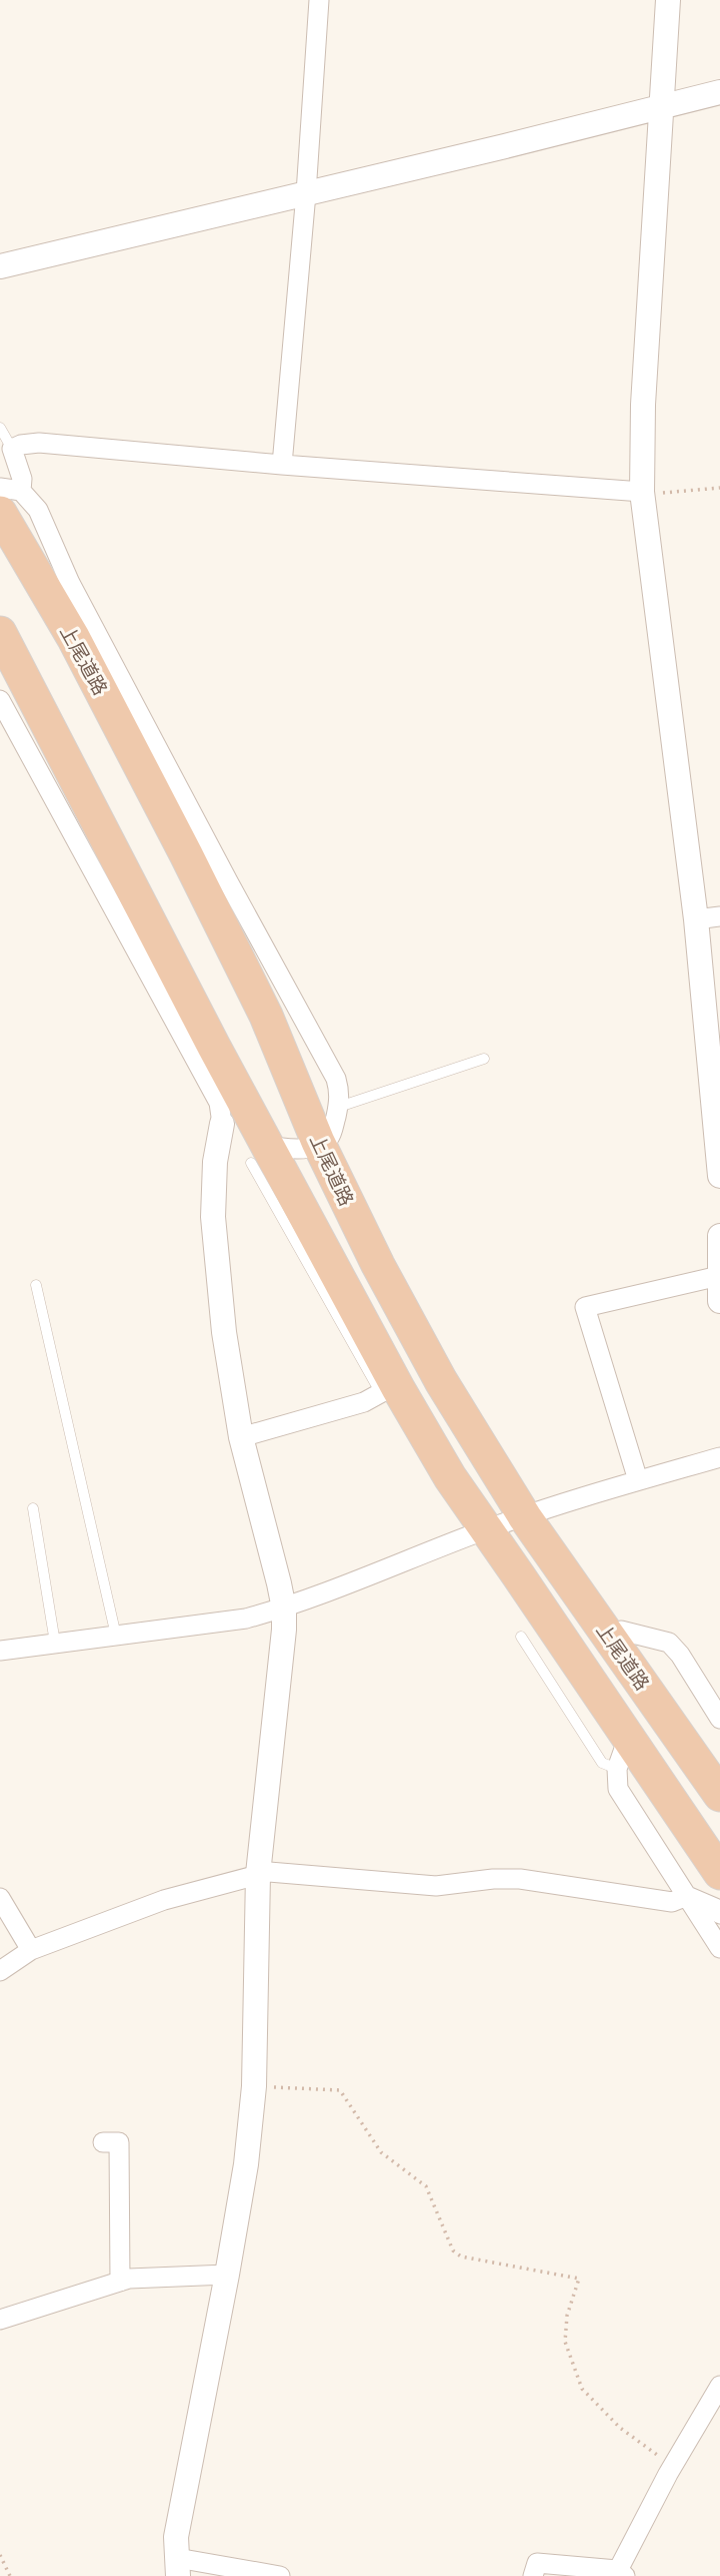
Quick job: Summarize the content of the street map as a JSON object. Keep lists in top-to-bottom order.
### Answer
{
  "streets": {
    "highway": ["上尾道路"]
  }
}
